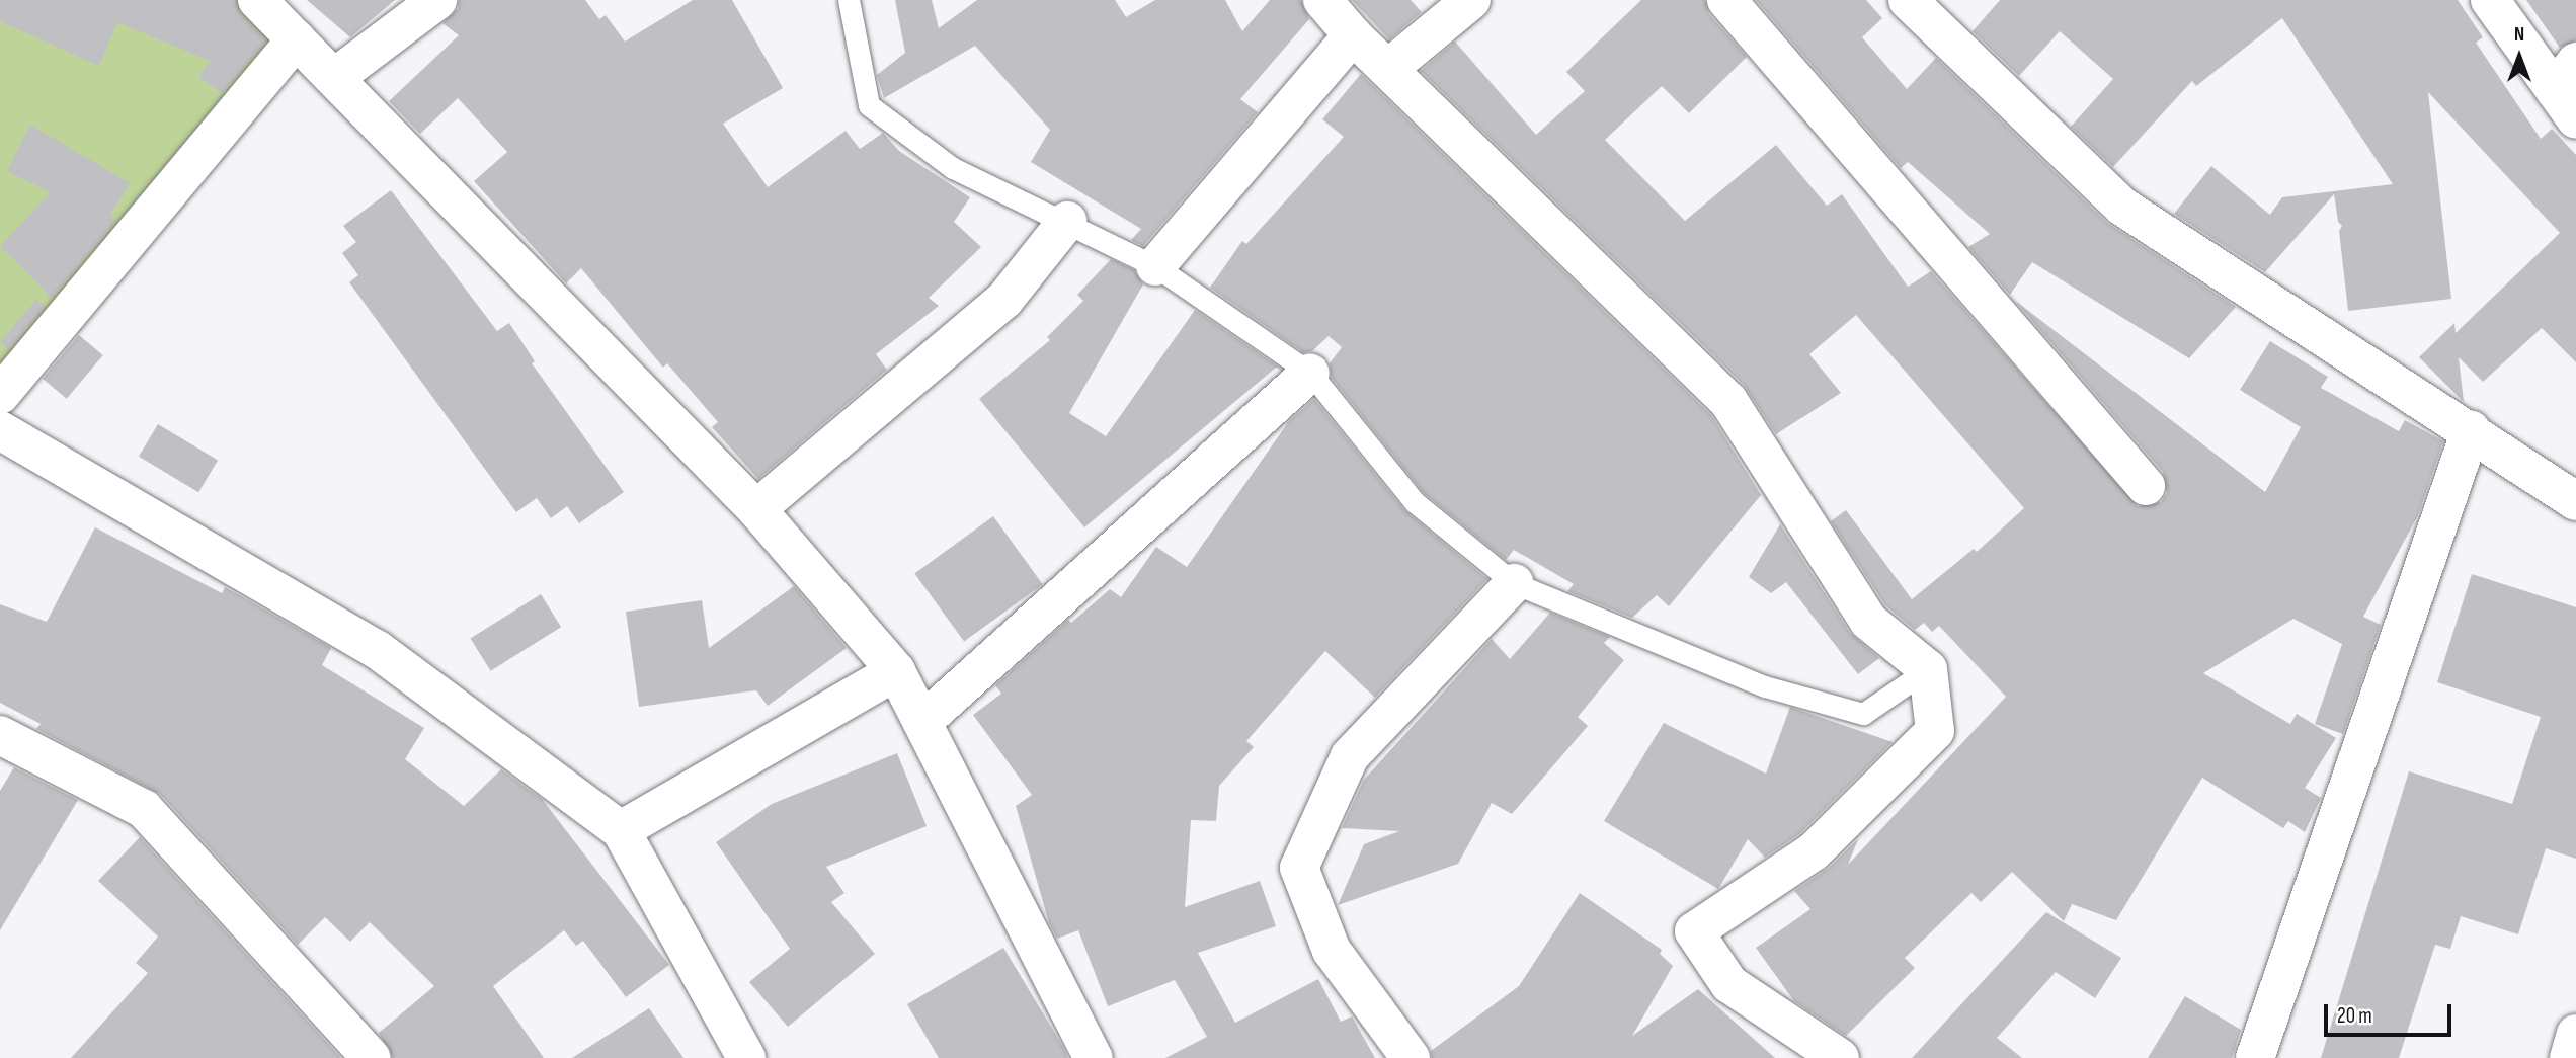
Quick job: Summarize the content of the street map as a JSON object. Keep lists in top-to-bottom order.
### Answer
{
  "scale_bar": "20 m",
  "north": "top"
}
